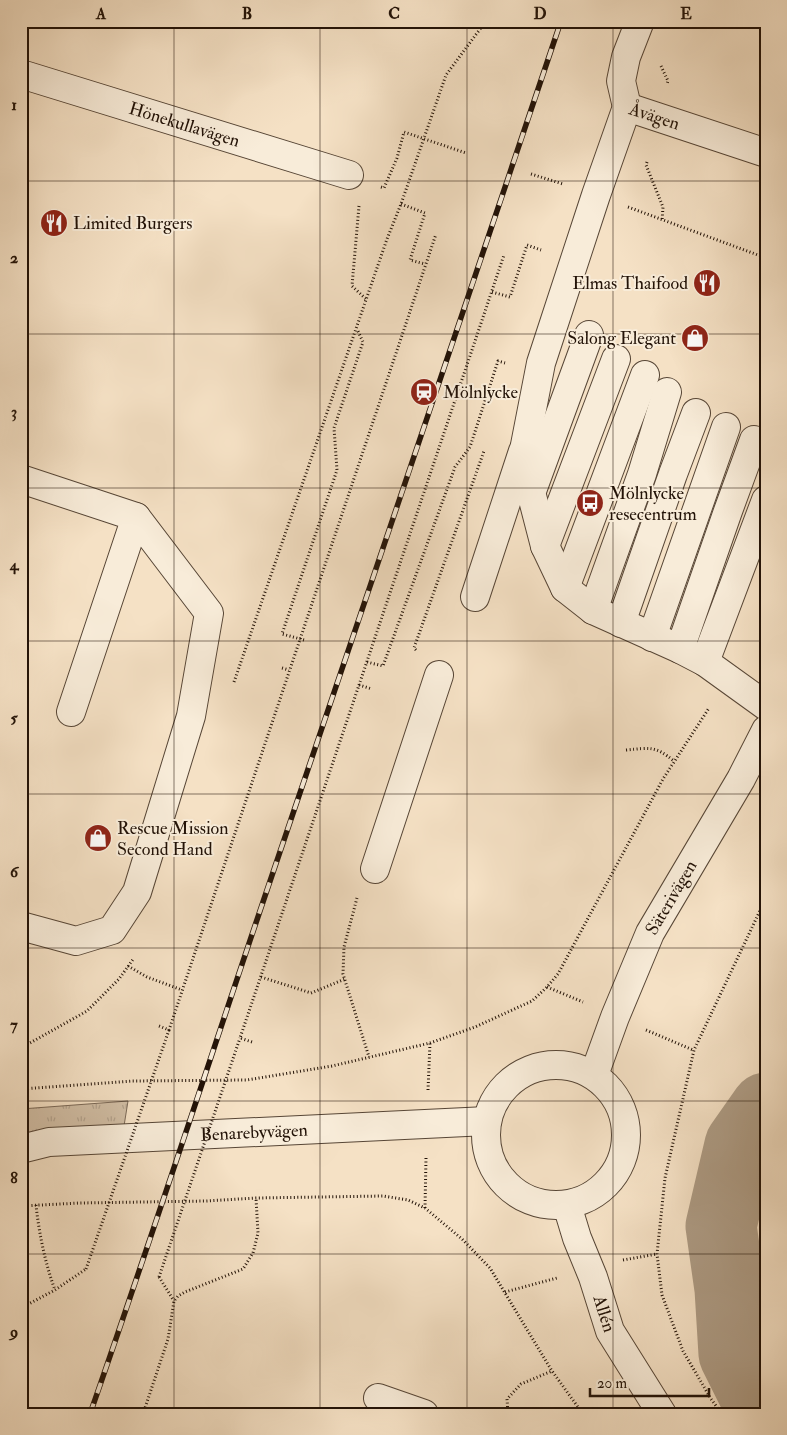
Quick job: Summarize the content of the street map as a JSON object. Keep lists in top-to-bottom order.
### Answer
{
  "streets": {
    "street": [
      "Åvägen",
      "Hönekullavägen",
      "Säterivägen",
      "Benarebyvägen",
      "Allén"
    ]
  },
  "crossings": [
    ["Säterivägen", "Benarebyvägen"],
    ["Säterivägen", "Allén"],
    ["Benarebyvägen", "Allén"]
  ],
  "places": {
    "restaurant": ["Limited Burgers", "Elmas Thaifood"],
    "shop": ["Salong Elegant", "Rescue Mission Second Hand"],
    "station": ["Mölnlycke"],
    "bus stop": ["Mölnlycke resecentrum"]
  },
  "scale_bar": "20 m",
  "grid": {
    "columns": [
      "A",
      "B",
      "C",
      "D",
      "E"
    ],
    "rows": [
      "1",
      "2",
      "3",
      "4",
      "5",
      "6",
      "7",
      "8",
      "9"
    ]
  }
}
